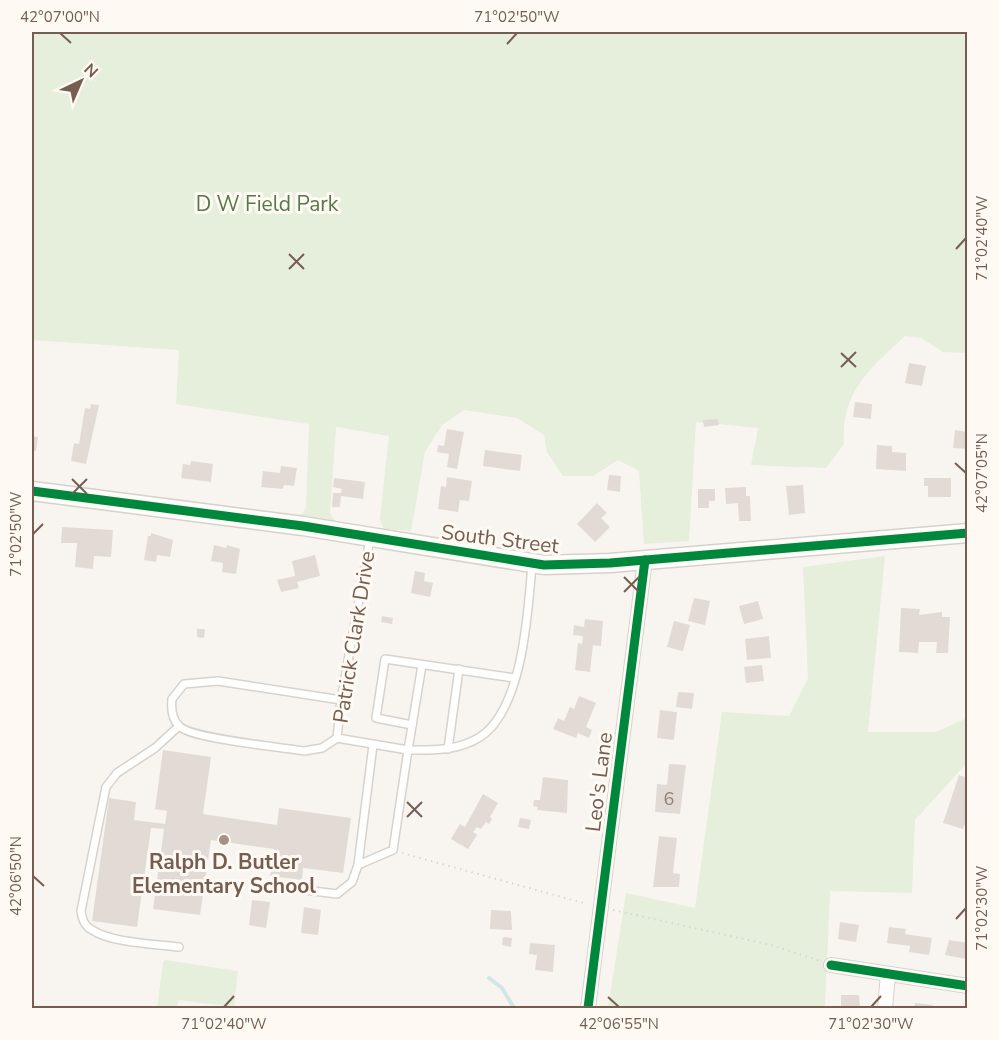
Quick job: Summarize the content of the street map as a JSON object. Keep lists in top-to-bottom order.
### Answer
{
  "streets": {
    "street": ["South Street", "Leo's Lane"],
    "lane": ["Patrick Clark Drive"]
  },
  "crossings": [
    ["South Street", "Patrick Clark Drive"],
    ["South Street", "Leo's Lane"]
  ],
  "parks": ["D W Field Park"],
  "places": ["Ralph D. Butler Elementary School"],
  "house_numbers": ["6"],
  "north": "top right",
  "coordinates": [
    "42°07'00\"N",
    "71°02'50\"W",
    "71°02'40\"W",
    "42°07'05\"N",
    "42°06'50\"N",
    "71°02'30\"W",
    "42°06'55\"N"
  ]
}
